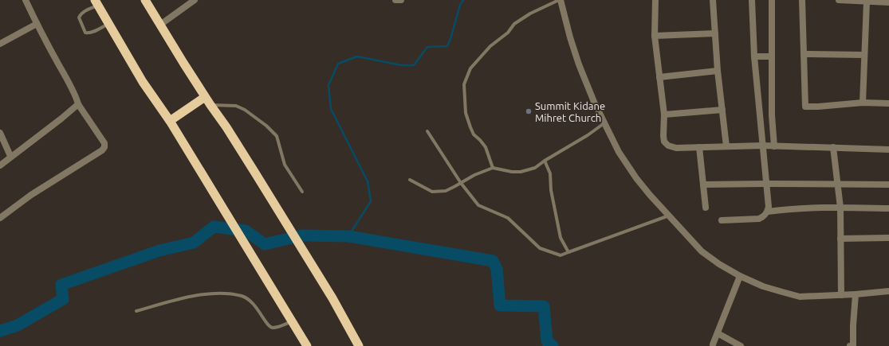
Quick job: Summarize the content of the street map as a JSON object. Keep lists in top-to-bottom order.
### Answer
{
  "places": ["Summit Kidane Mihret Church"]
}
